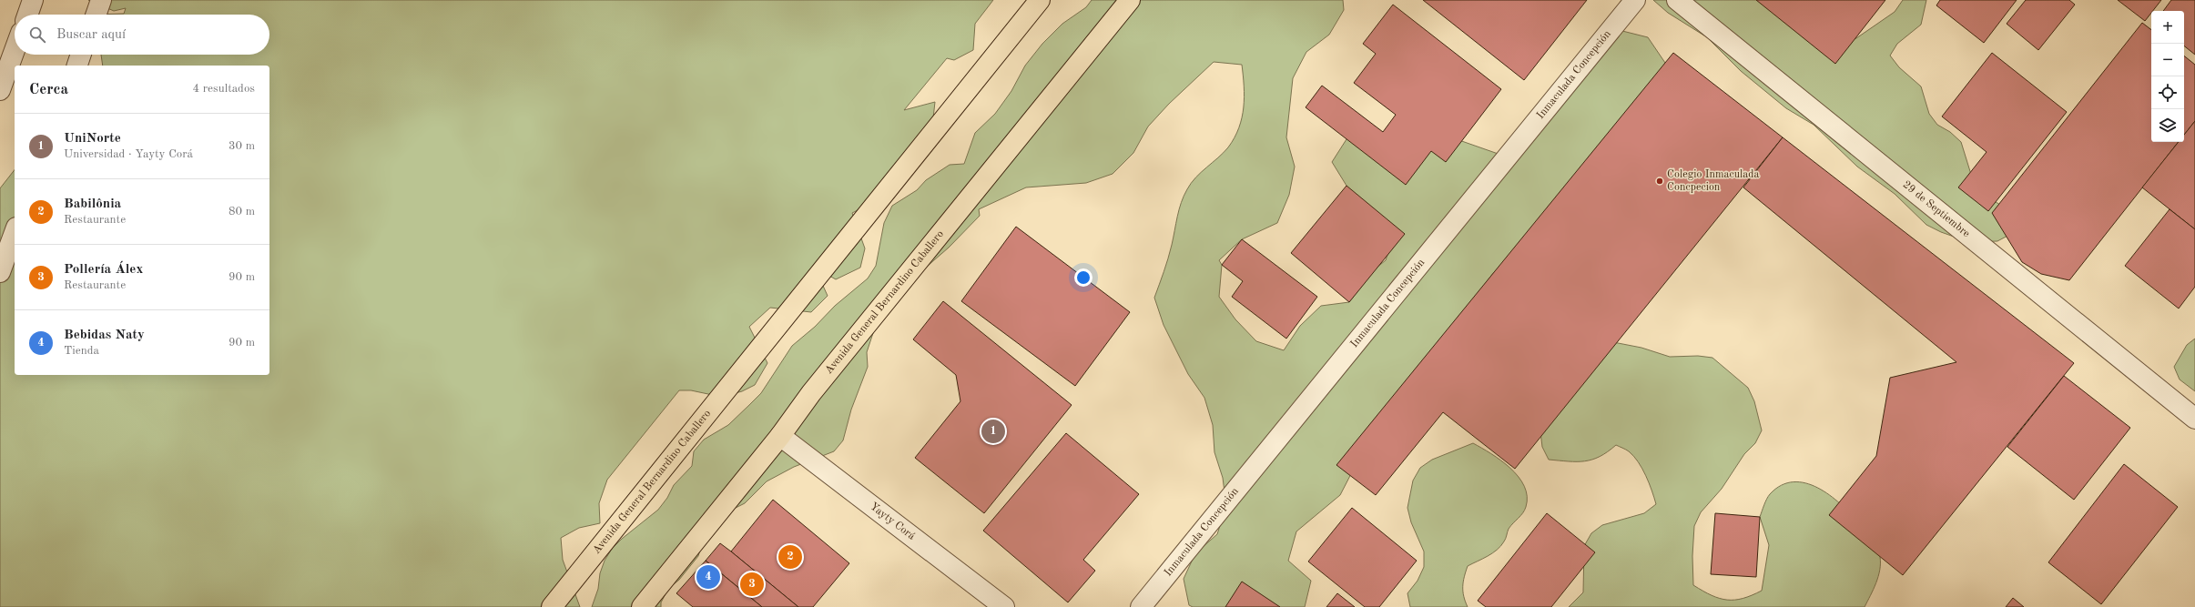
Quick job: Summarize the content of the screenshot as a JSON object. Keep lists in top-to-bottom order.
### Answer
{
  "streets": {
    "main road": ["Avenida General Bernardino Caballero"],
    "street": ["Inmaculada Concepción", "29 de Septiembre", "Yayty Corá"]
  },
  "crossings": [
    ["Avenida General Bernardino Caballero", "Yayty Corá"]
  ],
  "places": ["Colegio Inmaculada Concpecion"],
  "page": {
    "map_buttons": ["+", "−"],
    "search": "Buscar aquí",
    "heading": ["Cerca", "4 resultados"],
    "list": [
      {
        "mark": "1",
        "name": "UniNorte",
        "note": "Universidad · Yayty Corá",
        "value": "30 m"
      },
      {
        "mark": "2",
        "name": "Babilônia",
        "note": "Restaurante",
        "value": "80 m"
      },
      {
        "mark": "3",
        "name": "Pollería Álex",
        "note": "Restaurante",
        "value": "90 m"
      },
      {
        "mark": "4",
        "name": "Bebidas Naty",
        "note": "Tienda",
        "value": "90 m"
      }
    ],
    "pins": [
      "1",
      "2",
      "4",
      "3"
    ]
  }
}
